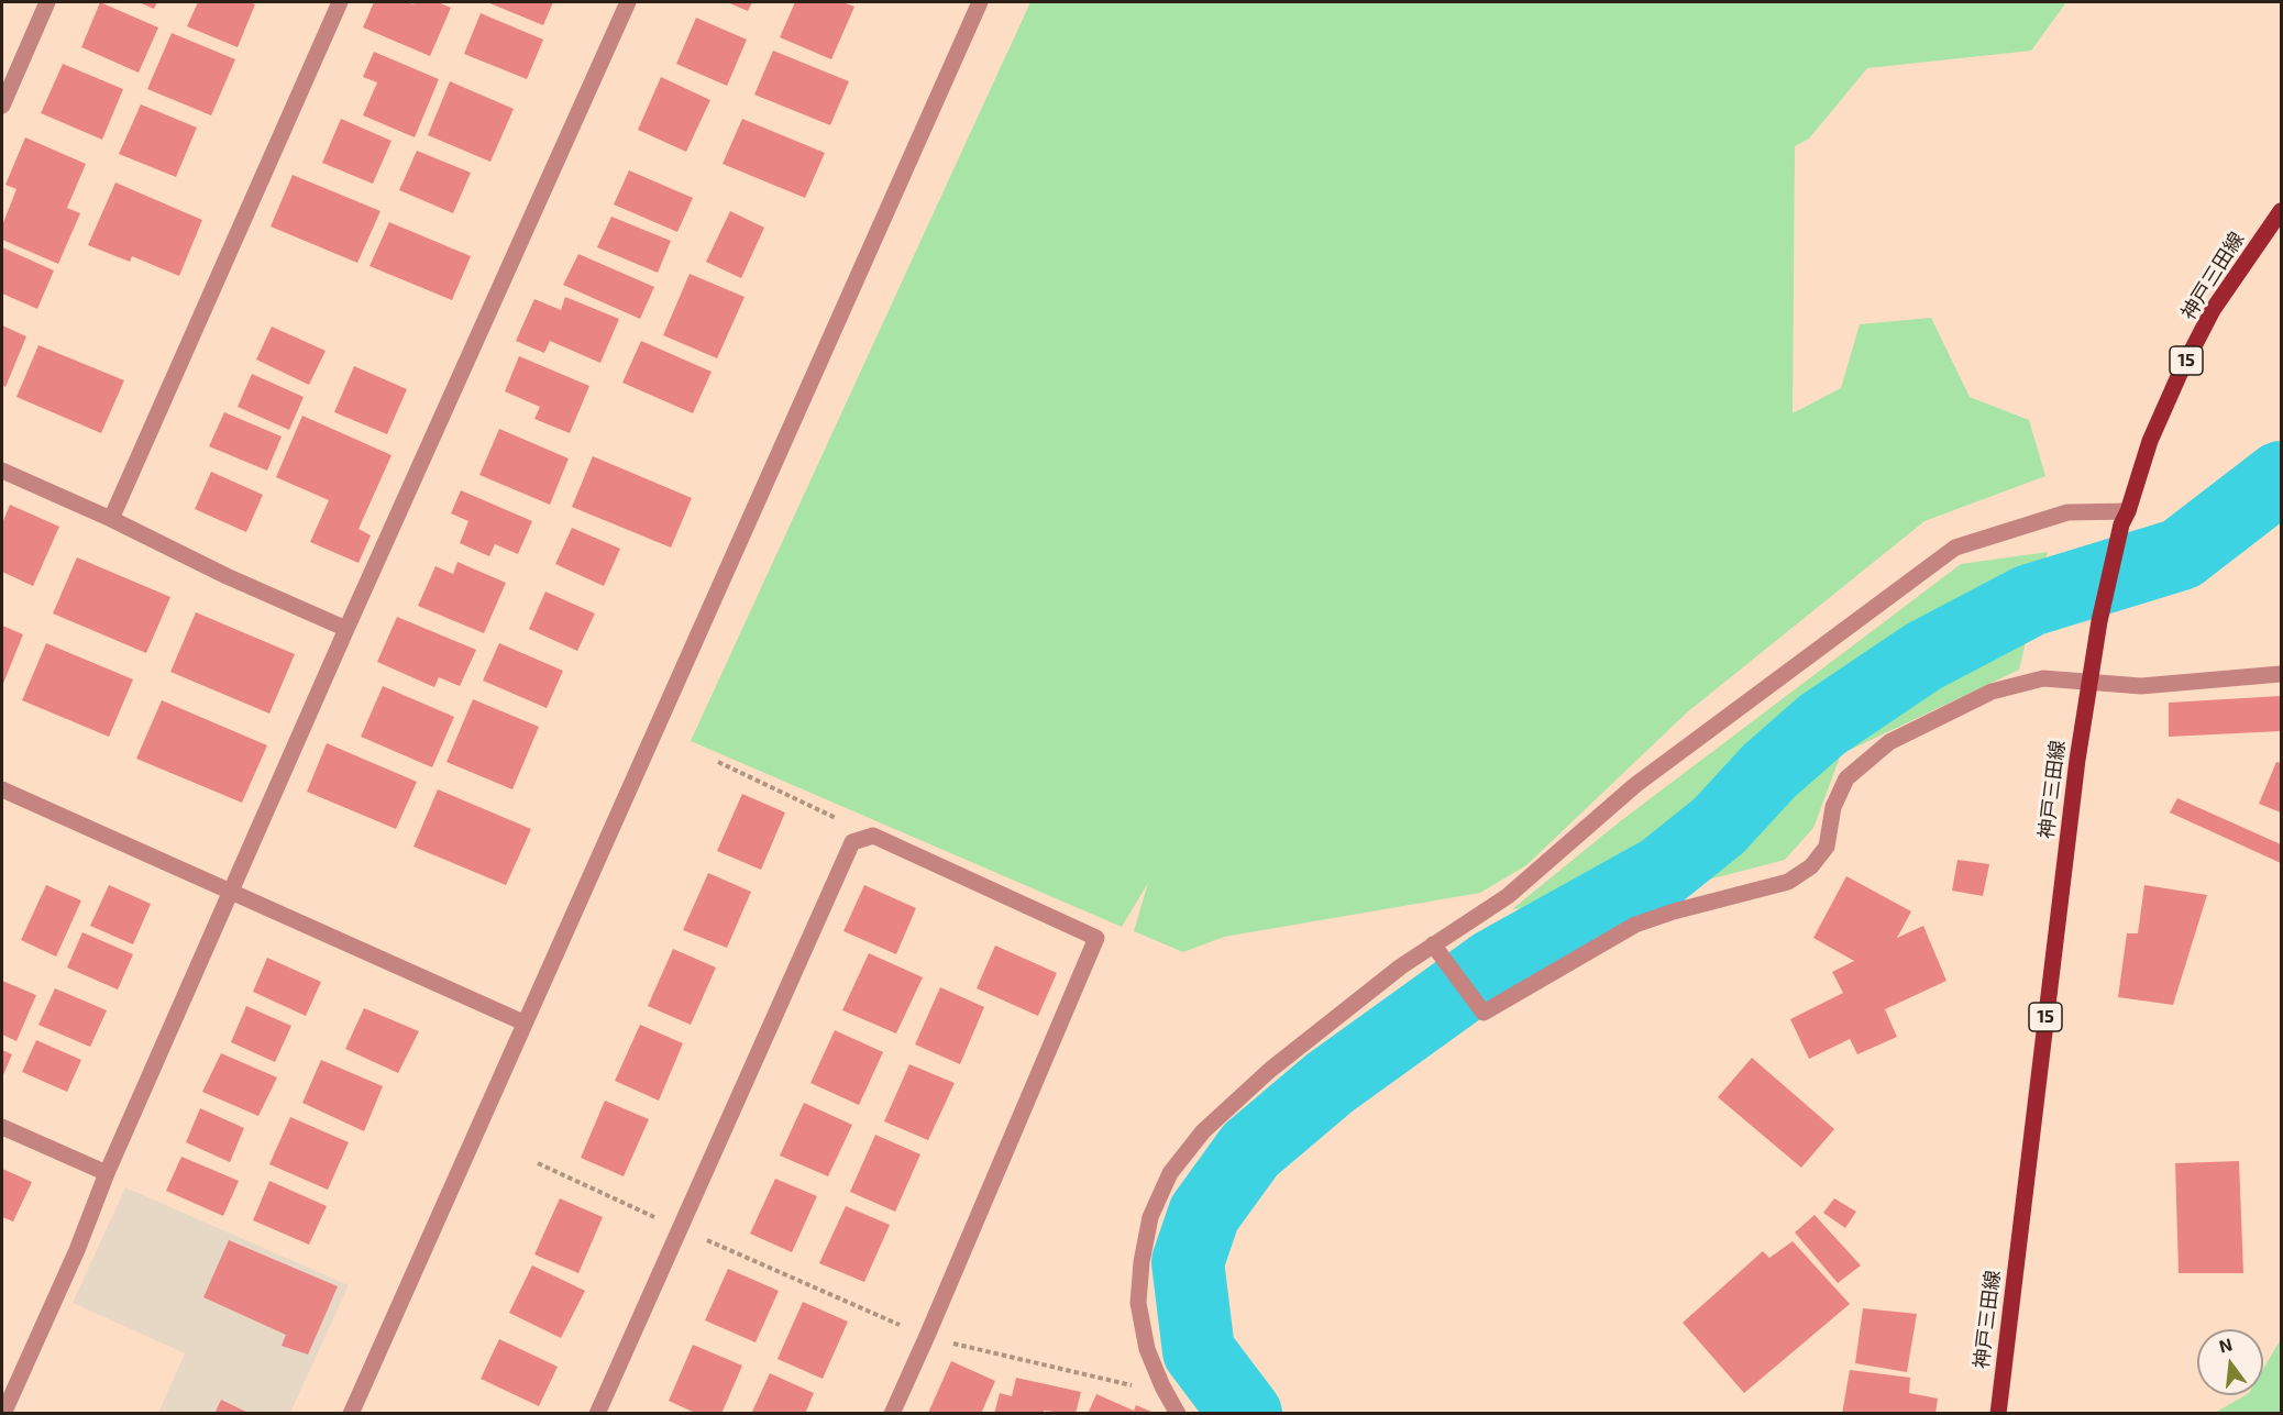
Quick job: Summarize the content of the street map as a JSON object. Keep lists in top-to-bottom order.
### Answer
{
  "streets": {
    "main road": ["神戸三田線", "15"]
  },
  "north": "top"
}
